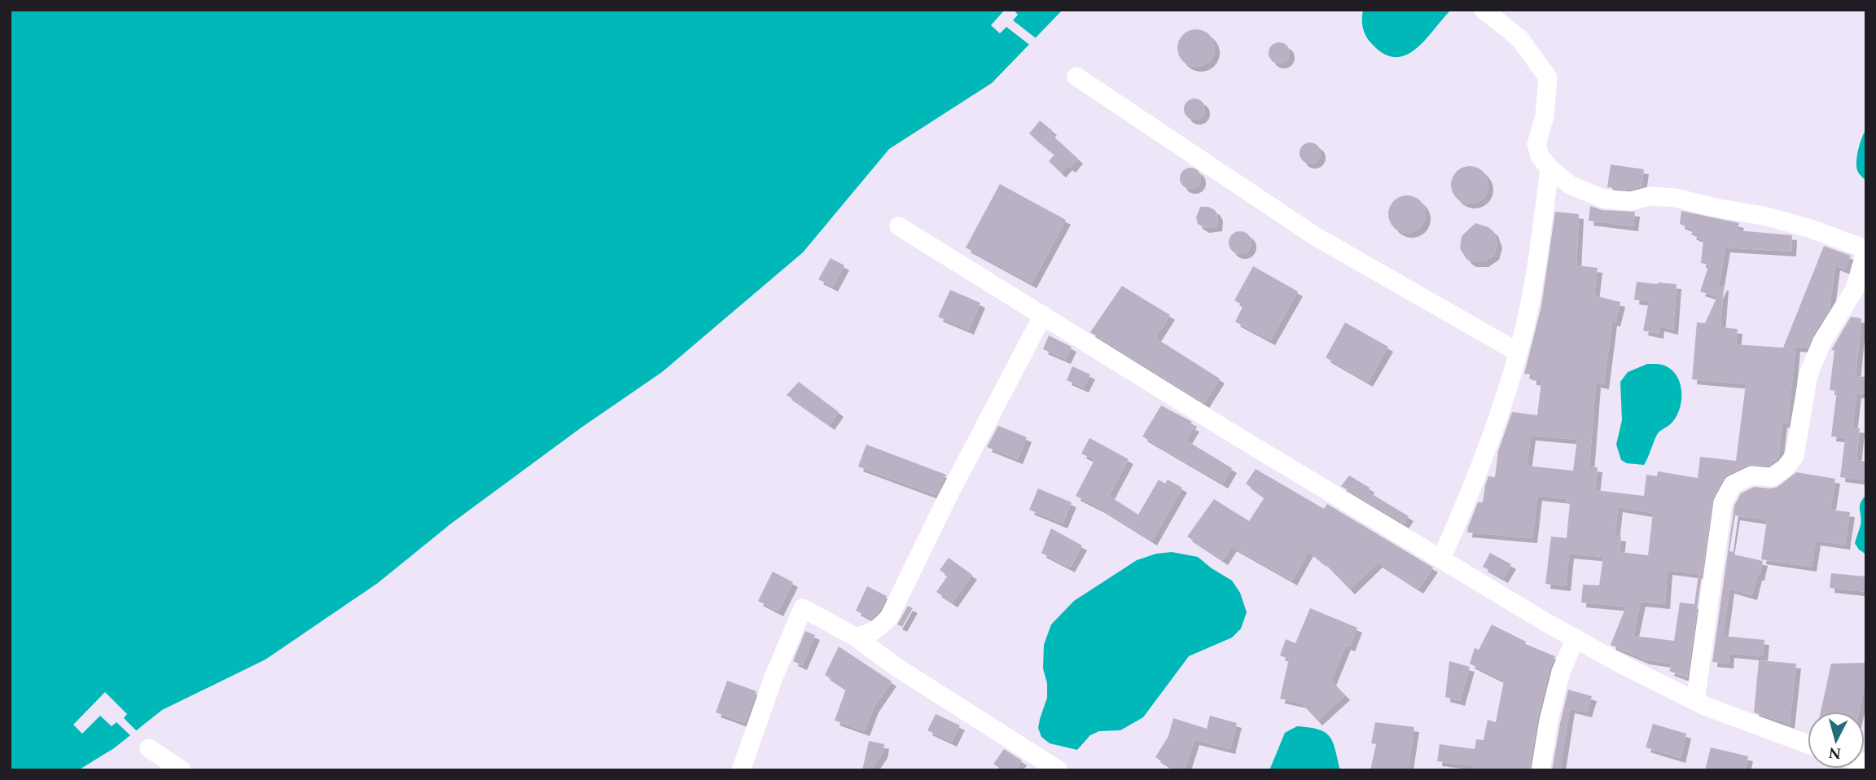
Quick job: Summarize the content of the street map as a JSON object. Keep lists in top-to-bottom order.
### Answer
{
  "north": "bottom"
}
